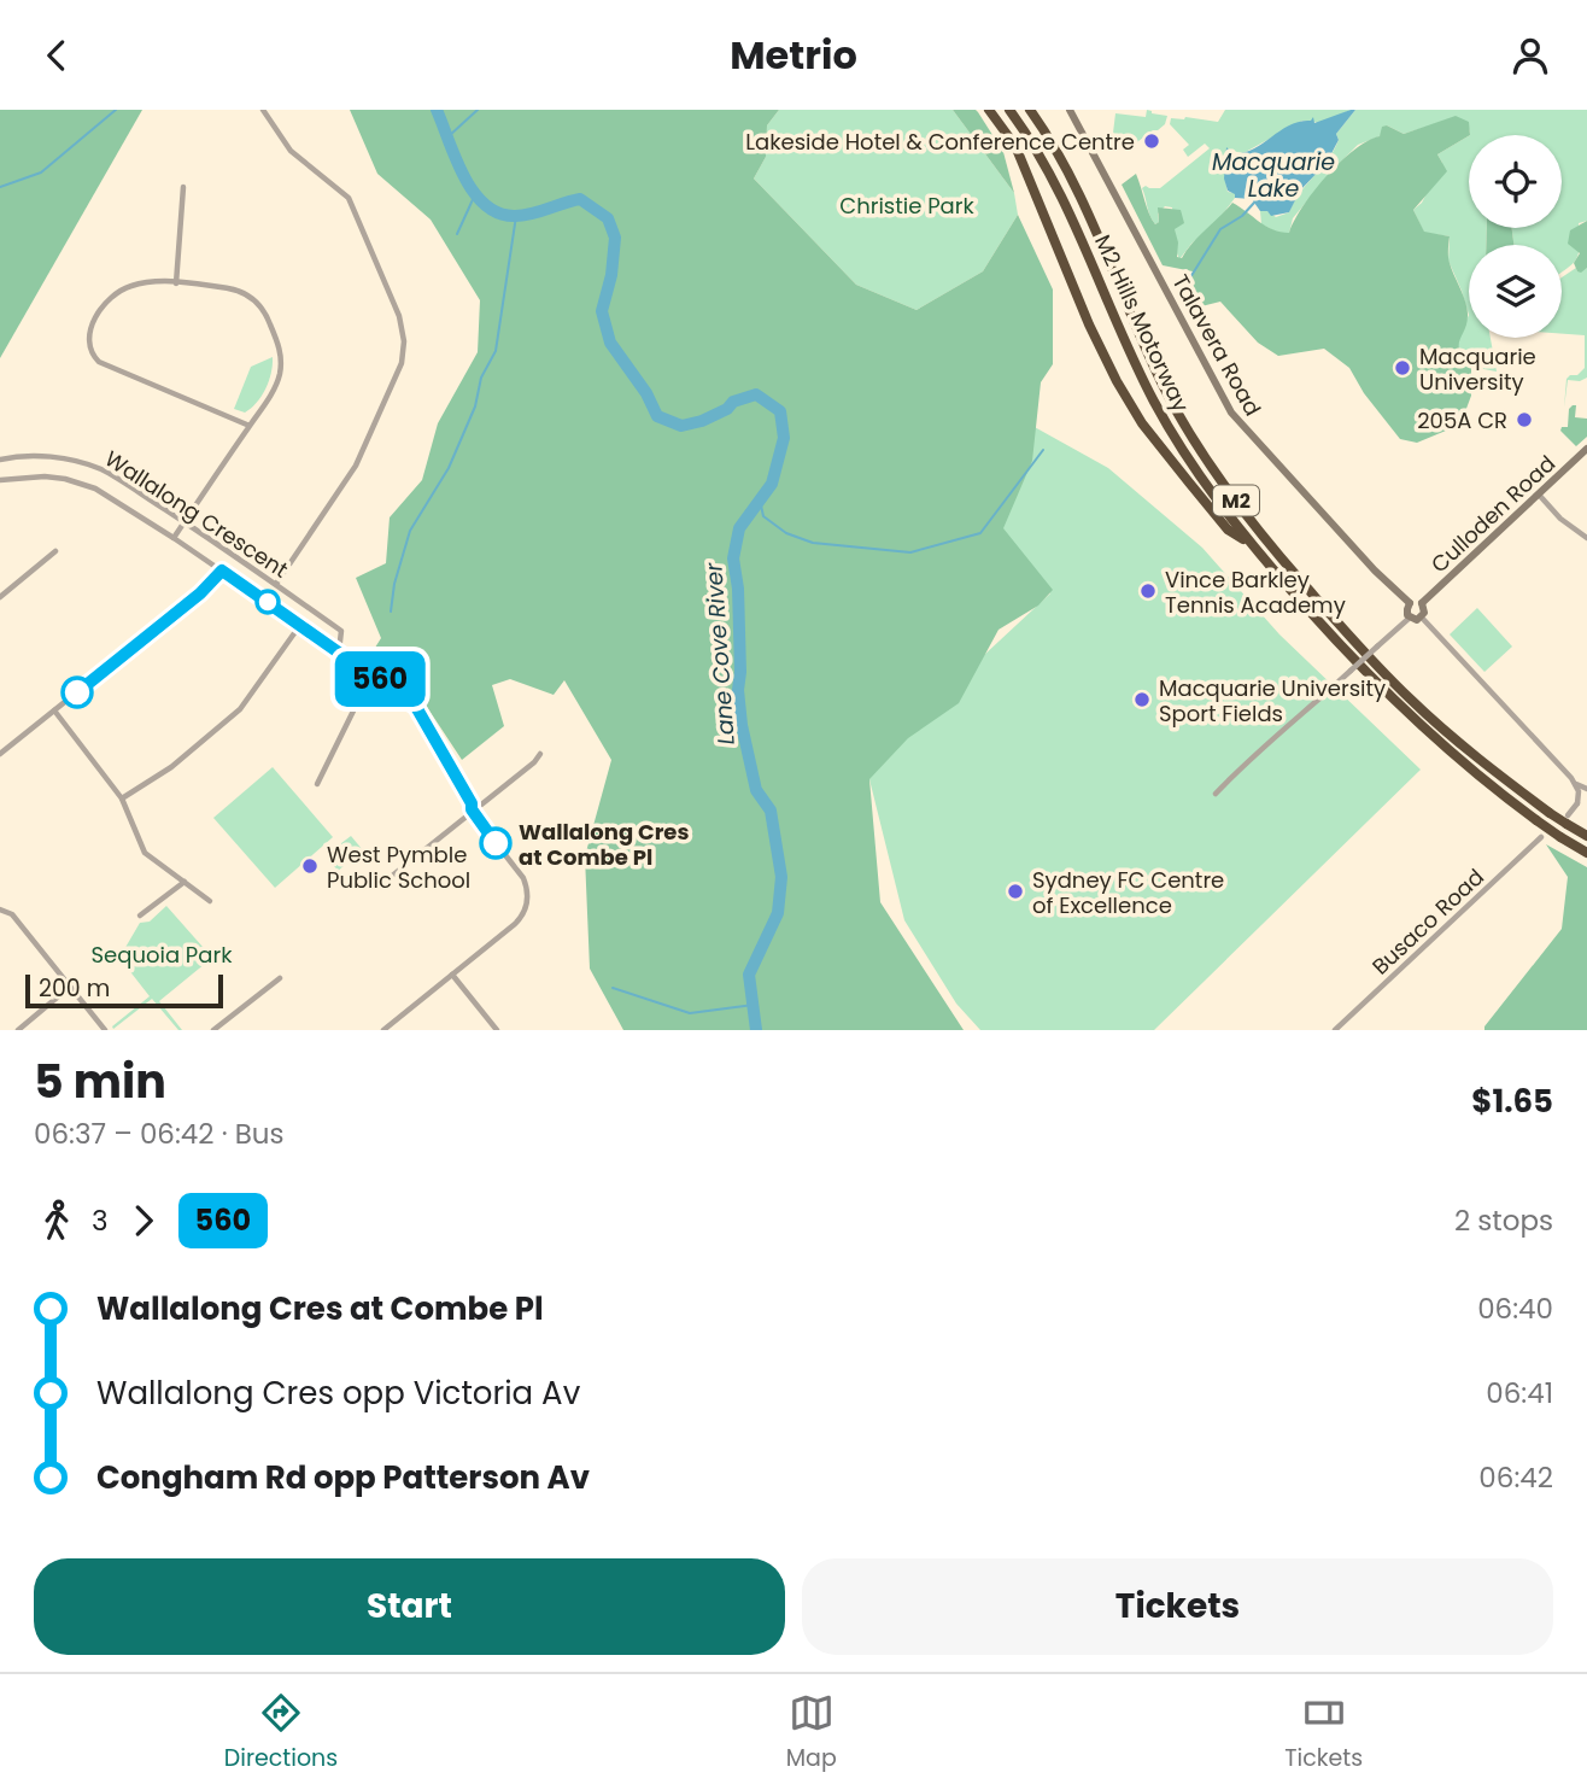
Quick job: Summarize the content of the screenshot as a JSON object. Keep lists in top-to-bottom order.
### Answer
{
  "streets": {
    "highway": ["M2 Hills Motorway", "M2"],
    "street": [
      "Talavera Road",
      "Wallalong Crescent",
      "Culloden Road",
      "Busaco Road"
    ]
  },
  "crossings": [
    ["M2 Hills Motorway", "M2"],
    ["Talavera Road", "Culloden Road"]
  ],
  "water": ["Macquarie Lake", "Lane Cove River"],
  "parks": ["Christie Park", "Sequoia Park"],
  "places": [
    "Lakeside Hotel & Conference Centre",
    "Macquarie University",
    "205A CR",
    "Vince Barkley Tennis Academy",
    "Macquarie University Sport Fields",
    "Wallalong Cres at Combe Pl",
    "West Pymble Public School",
    "Sydney FC Centre of Excellence"
  ],
  "lines": ["bus line 560"],
  "scale_bar": "200 m",
  "page": {
    "header": "Metrio",
    "on_map": "560",
    "scale": "200 m",
    "heading": ["5 min", "06:37 – 06:42 · Bus", "$1.65"],
    "legs": ["3", "560", "2 stops"],
    "list": [
      {
        "name": "Wallalong Cres at Combe Pl",
        "value": "06:40"
      },
      {
        "name": "Wallalong Cres opp Victoria Av",
        "value": "06:41"
      },
      {
        "name": "Congham Rd opp Patterson Av",
        "value": "06:42"
      }
    ],
    "buttons": ["Start", "Tickets"],
    "tabs": ["Directions", "Map", "Tickets"]
  }
}
